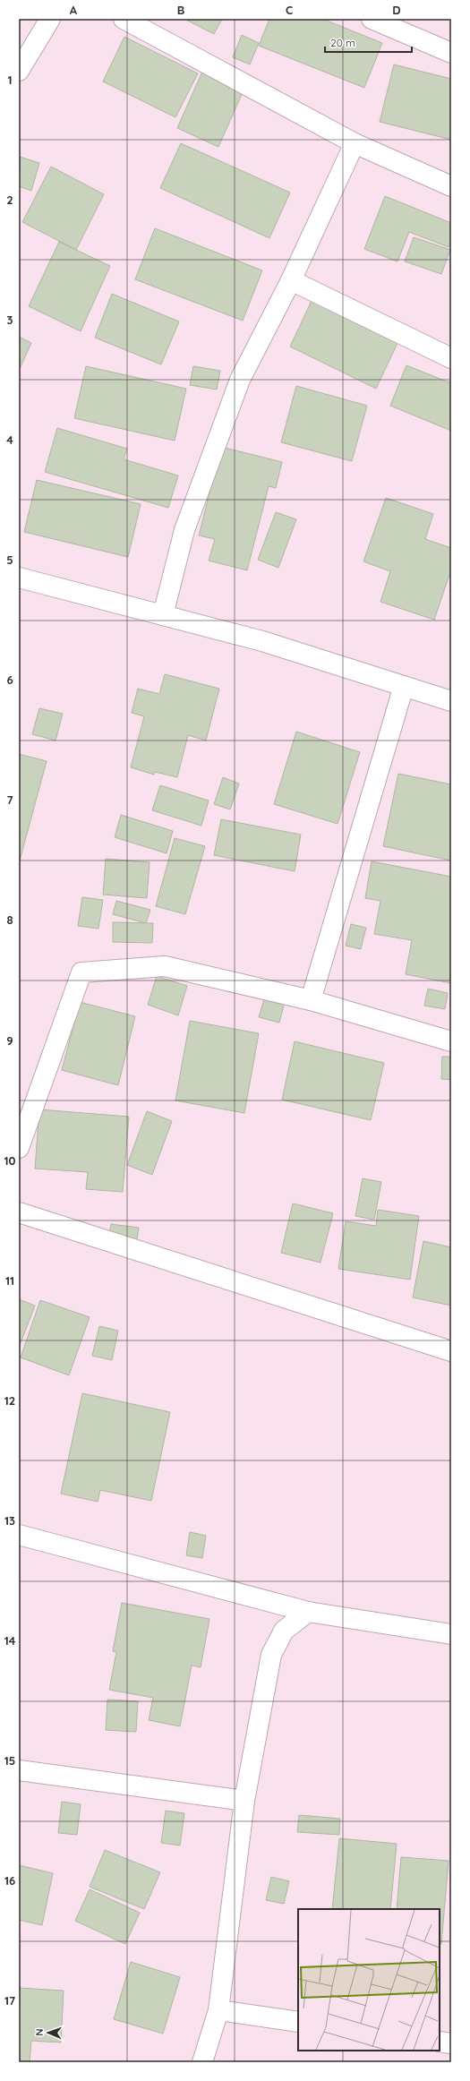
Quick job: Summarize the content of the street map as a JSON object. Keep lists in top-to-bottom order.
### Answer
{
  "scale_bar": "20 m",
  "north": "left",
  "grid": {
    "columns": [
      "A",
      "B",
      "C",
      "D"
    ],
    "rows": [
      "1",
      "2",
      "3",
      "4",
      "5",
      "6",
      "7",
      "8",
      "9",
      "10",
      "11",
      "12",
      "13",
      "14",
      "15",
      "16",
      "17"
    ]
  }
}
